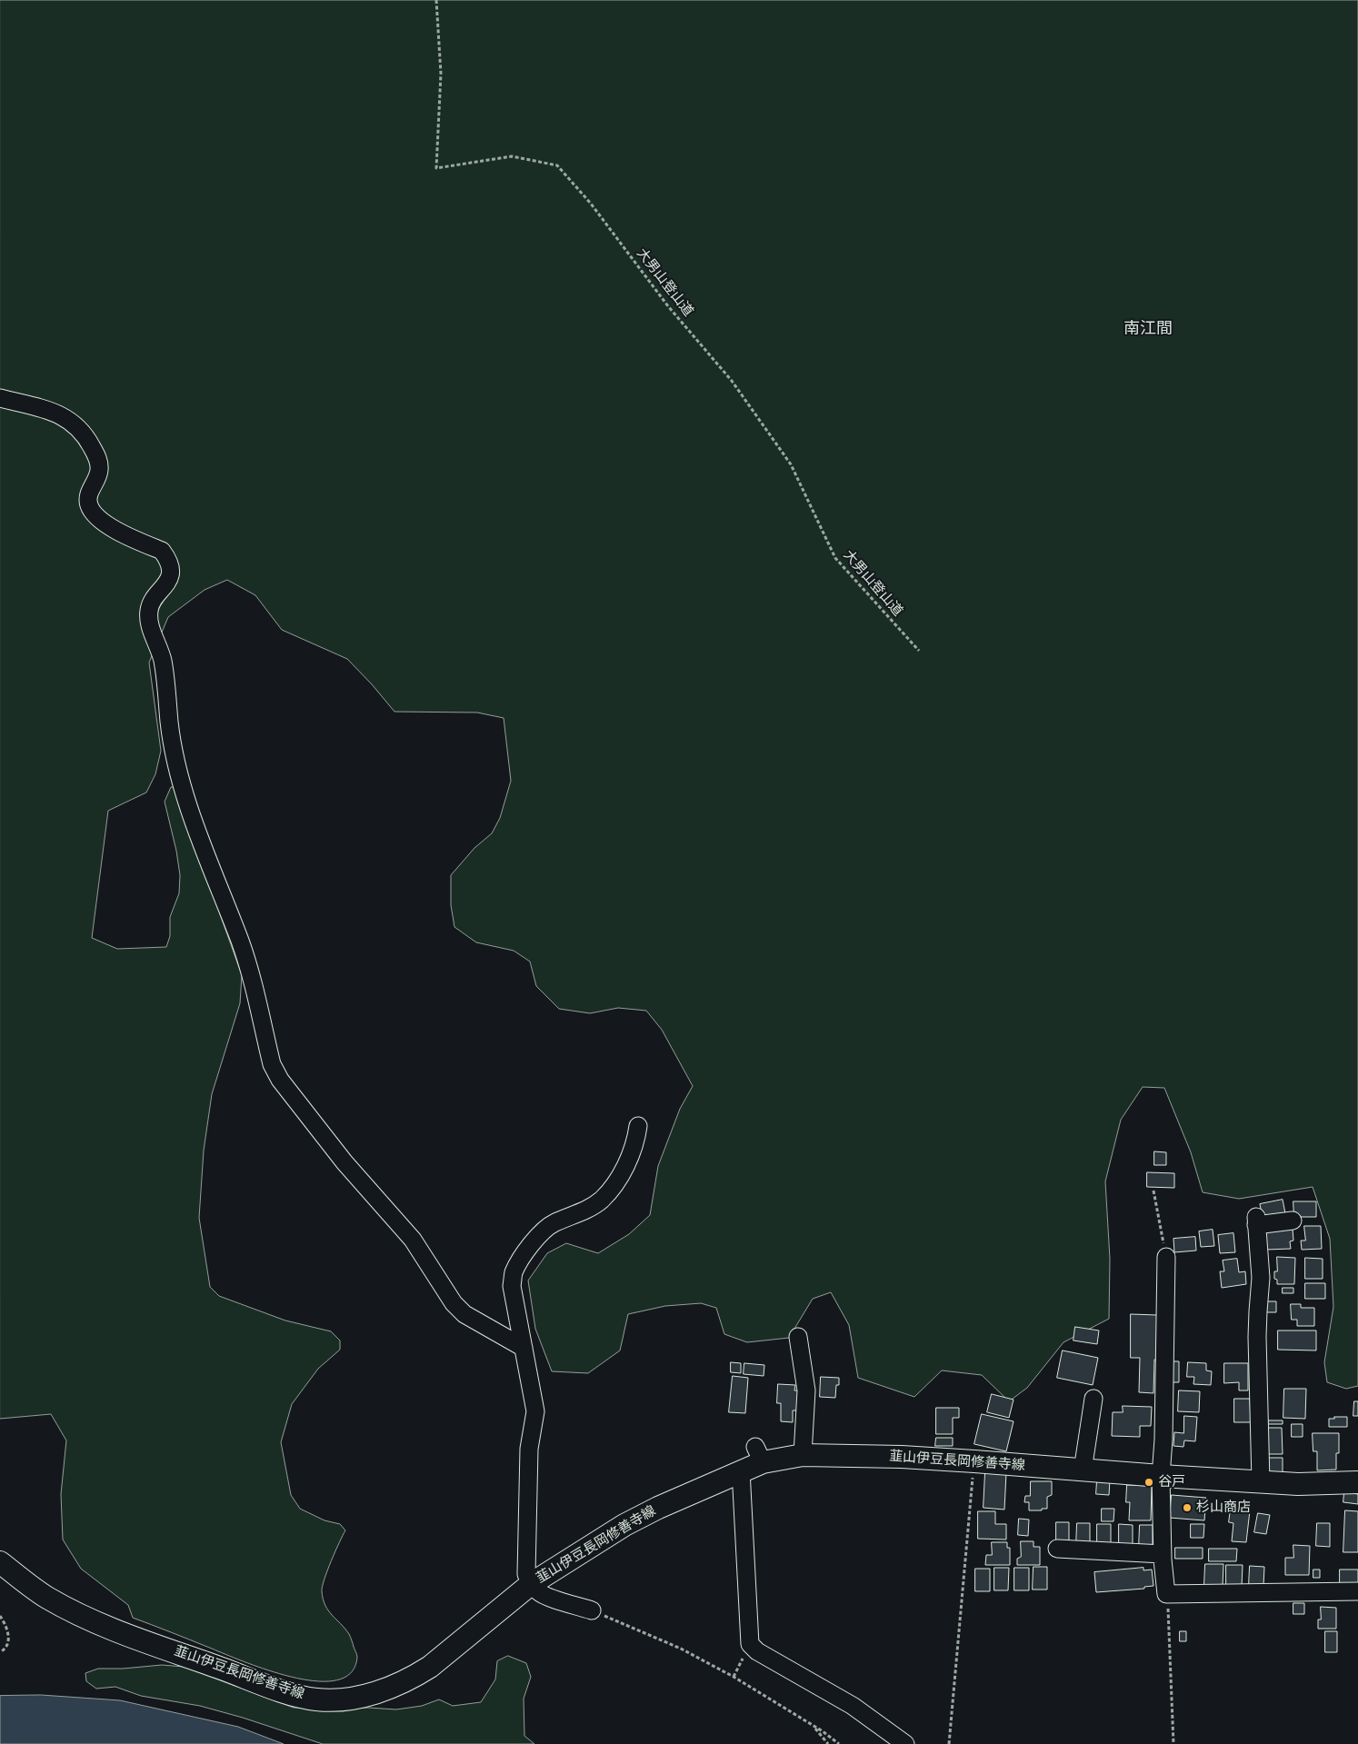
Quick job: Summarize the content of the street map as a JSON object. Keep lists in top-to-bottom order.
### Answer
{
  "streets": {
    "main road": ["韮山伊豆長岡修善寺線"],
    "path": ["大男山登山道"]
  },
  "districts": ["南江間"],
  "places": ["谷戸", "杉山商店"]
}
